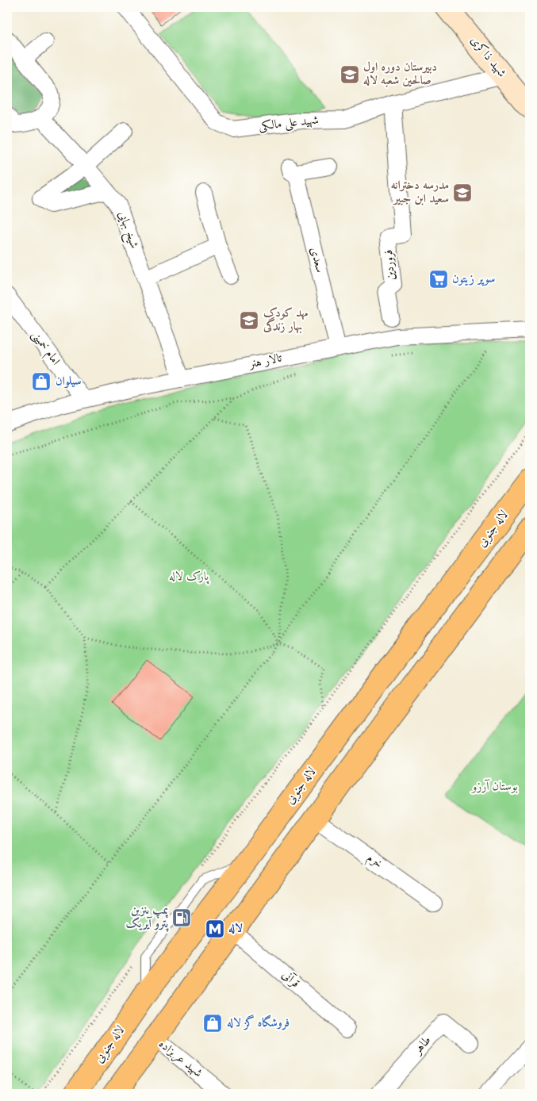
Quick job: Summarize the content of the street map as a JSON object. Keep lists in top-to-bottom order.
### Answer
{
  "streets": {
    "main road": ["لاله جنوبی"],
    "street": [
      "شهید ذاکری",
      "شهید علی مالکی",
      "شیخ بهایی",
      "سعدی",
      "فروردین",
      "امام خمینی",
      "تالار هنر",
      "خرم",
      "قرآنی",
      "طاهر",
      "شهید عربزاده"
    ]
  },
  "crossings": [
    ["شهید ذاکری", "شهید علی مالکی"],
    ["شهید علی مالکی", "فروردین"],
    ["شیخ بهایی", "تالار هنر"],
    ["سعدی", "تالار هنر"],
    ["امام خمینی", "تالار هنر"]
  ],
  "parks": ["پارک لاله", "بوستان آرزو"],
  "places": {
    "school or university": ["دبیرستان دوره اول صالحین شعبه لاله", "مدرسه دخترانه سعید ابن جبیر", "مهد کودک بهار زندگی"],
    "supermarket": ["سوپر زیتون"],
    "shop": ["سیلوان", "فروشگاه گز لاله"],
    "fuel station": ["پمپ بنزین پترو آیریک"],
    "metro station": ["لاله"]
  }
}
